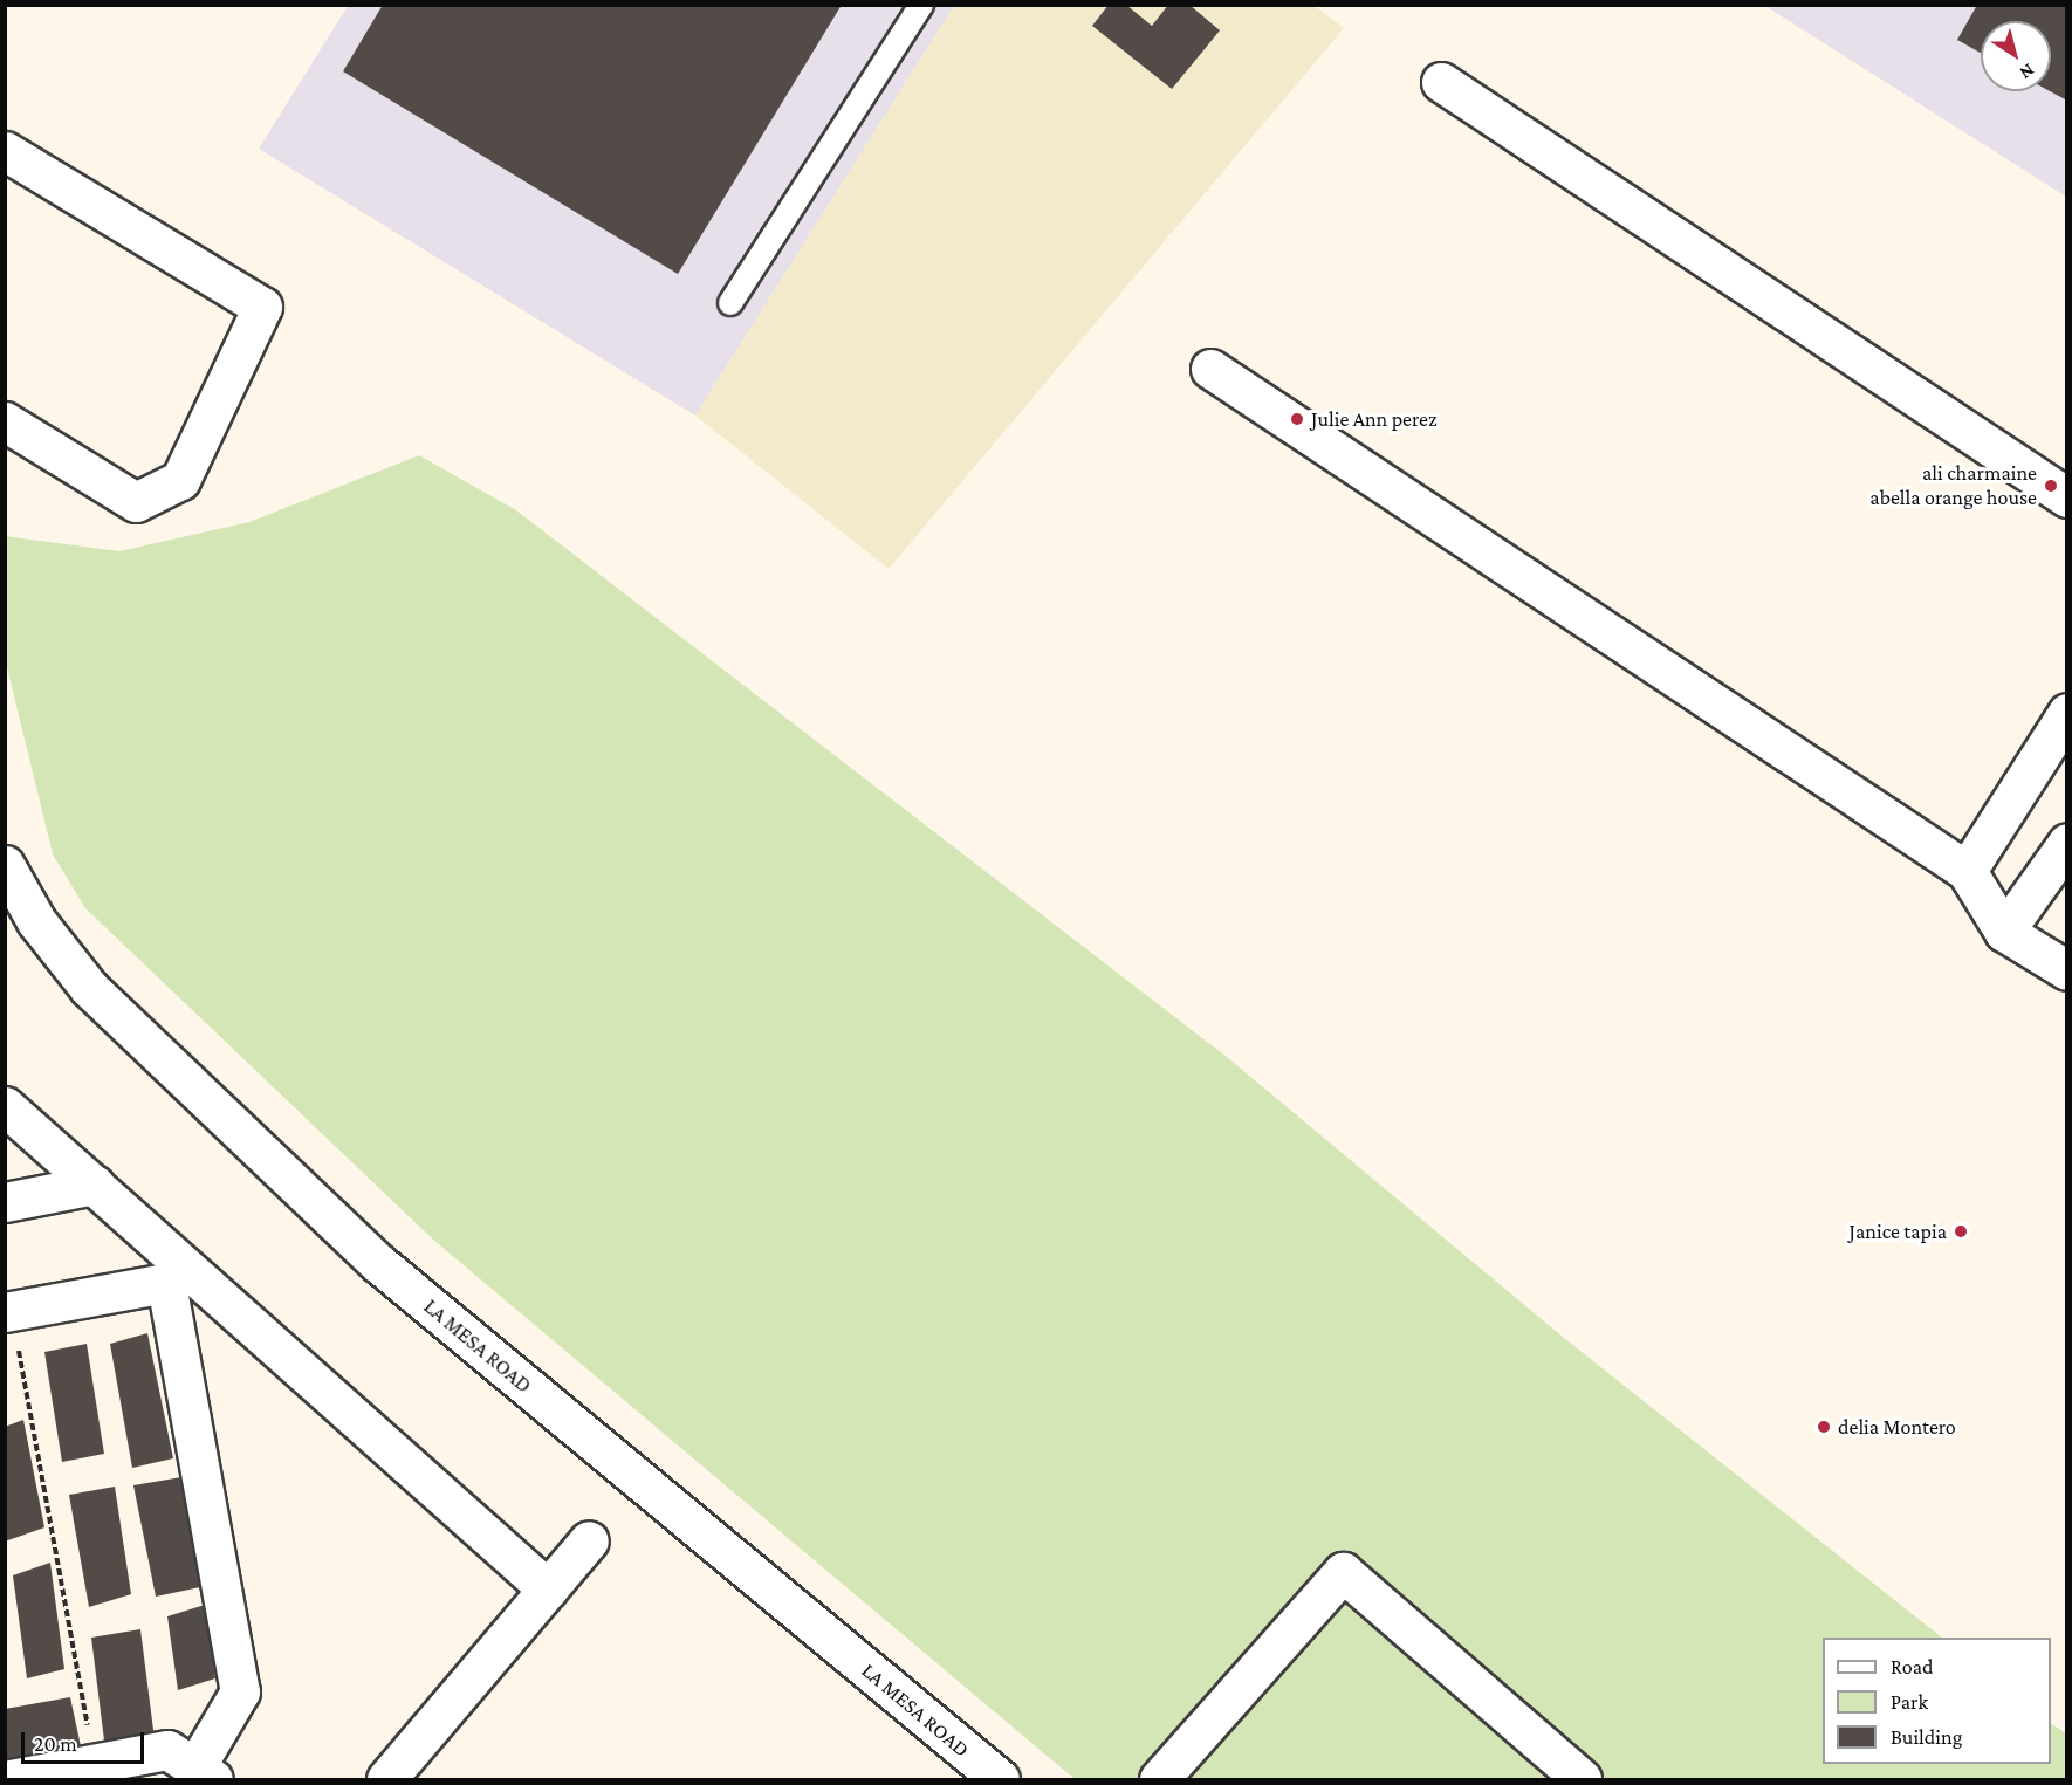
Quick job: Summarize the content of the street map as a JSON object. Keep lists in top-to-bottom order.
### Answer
{
  "streets": {
    "street": ["LA MESA ROAD"]
  },
  "places": [
    "Julie Ann perez",
    "ali charmaine abella orange house",
    "Janice tapia",
    "delia Montero"
  ],
  "legend": ["Road", "Park", "Building"],
  "scale_bar": "20 m",
  "north": "bottom right"
}
